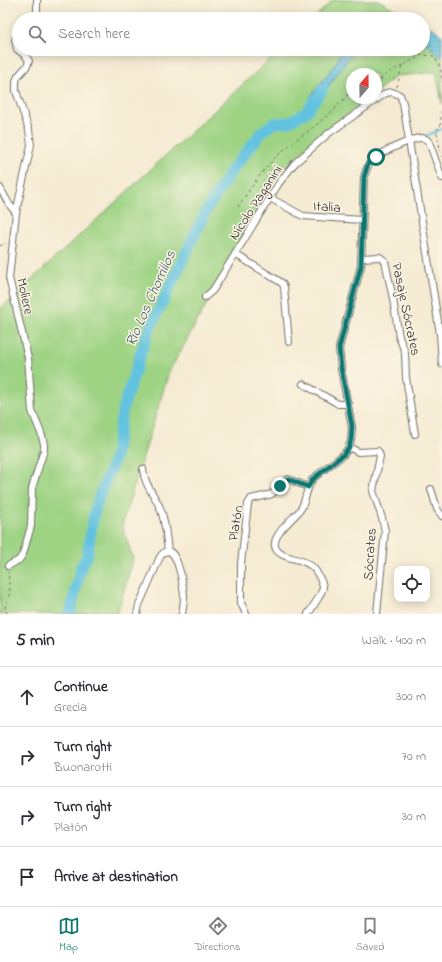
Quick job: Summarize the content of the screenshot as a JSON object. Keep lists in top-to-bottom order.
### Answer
{
  "streets": {
    "street": [
      "Nícolo Paganini",
      "Italia",
      "Moliere",
      "Pasaje Sócrates",
      "Platón",
      "Sócrates"
    ]
  },
  "crossings": [
    ["Nícolo Paganini", "Italia"]
  ],
  "water": ["Río Los Chorrillos"],
  "north": "top",
  "page": {
    "search": "Search here",
    "heading": ["5 min", "Walk · 400 m"],
    "list": [
      ["Continue", "Grecia", "300 m"],
      ["Turn right", "Buonarotti", "70 m"],
      ["Turn right", "Platón", "30 m"],
      "Arrive at destination"
    ],
    "nav": ["Map", "Directions", "Saved"]
  }
}
